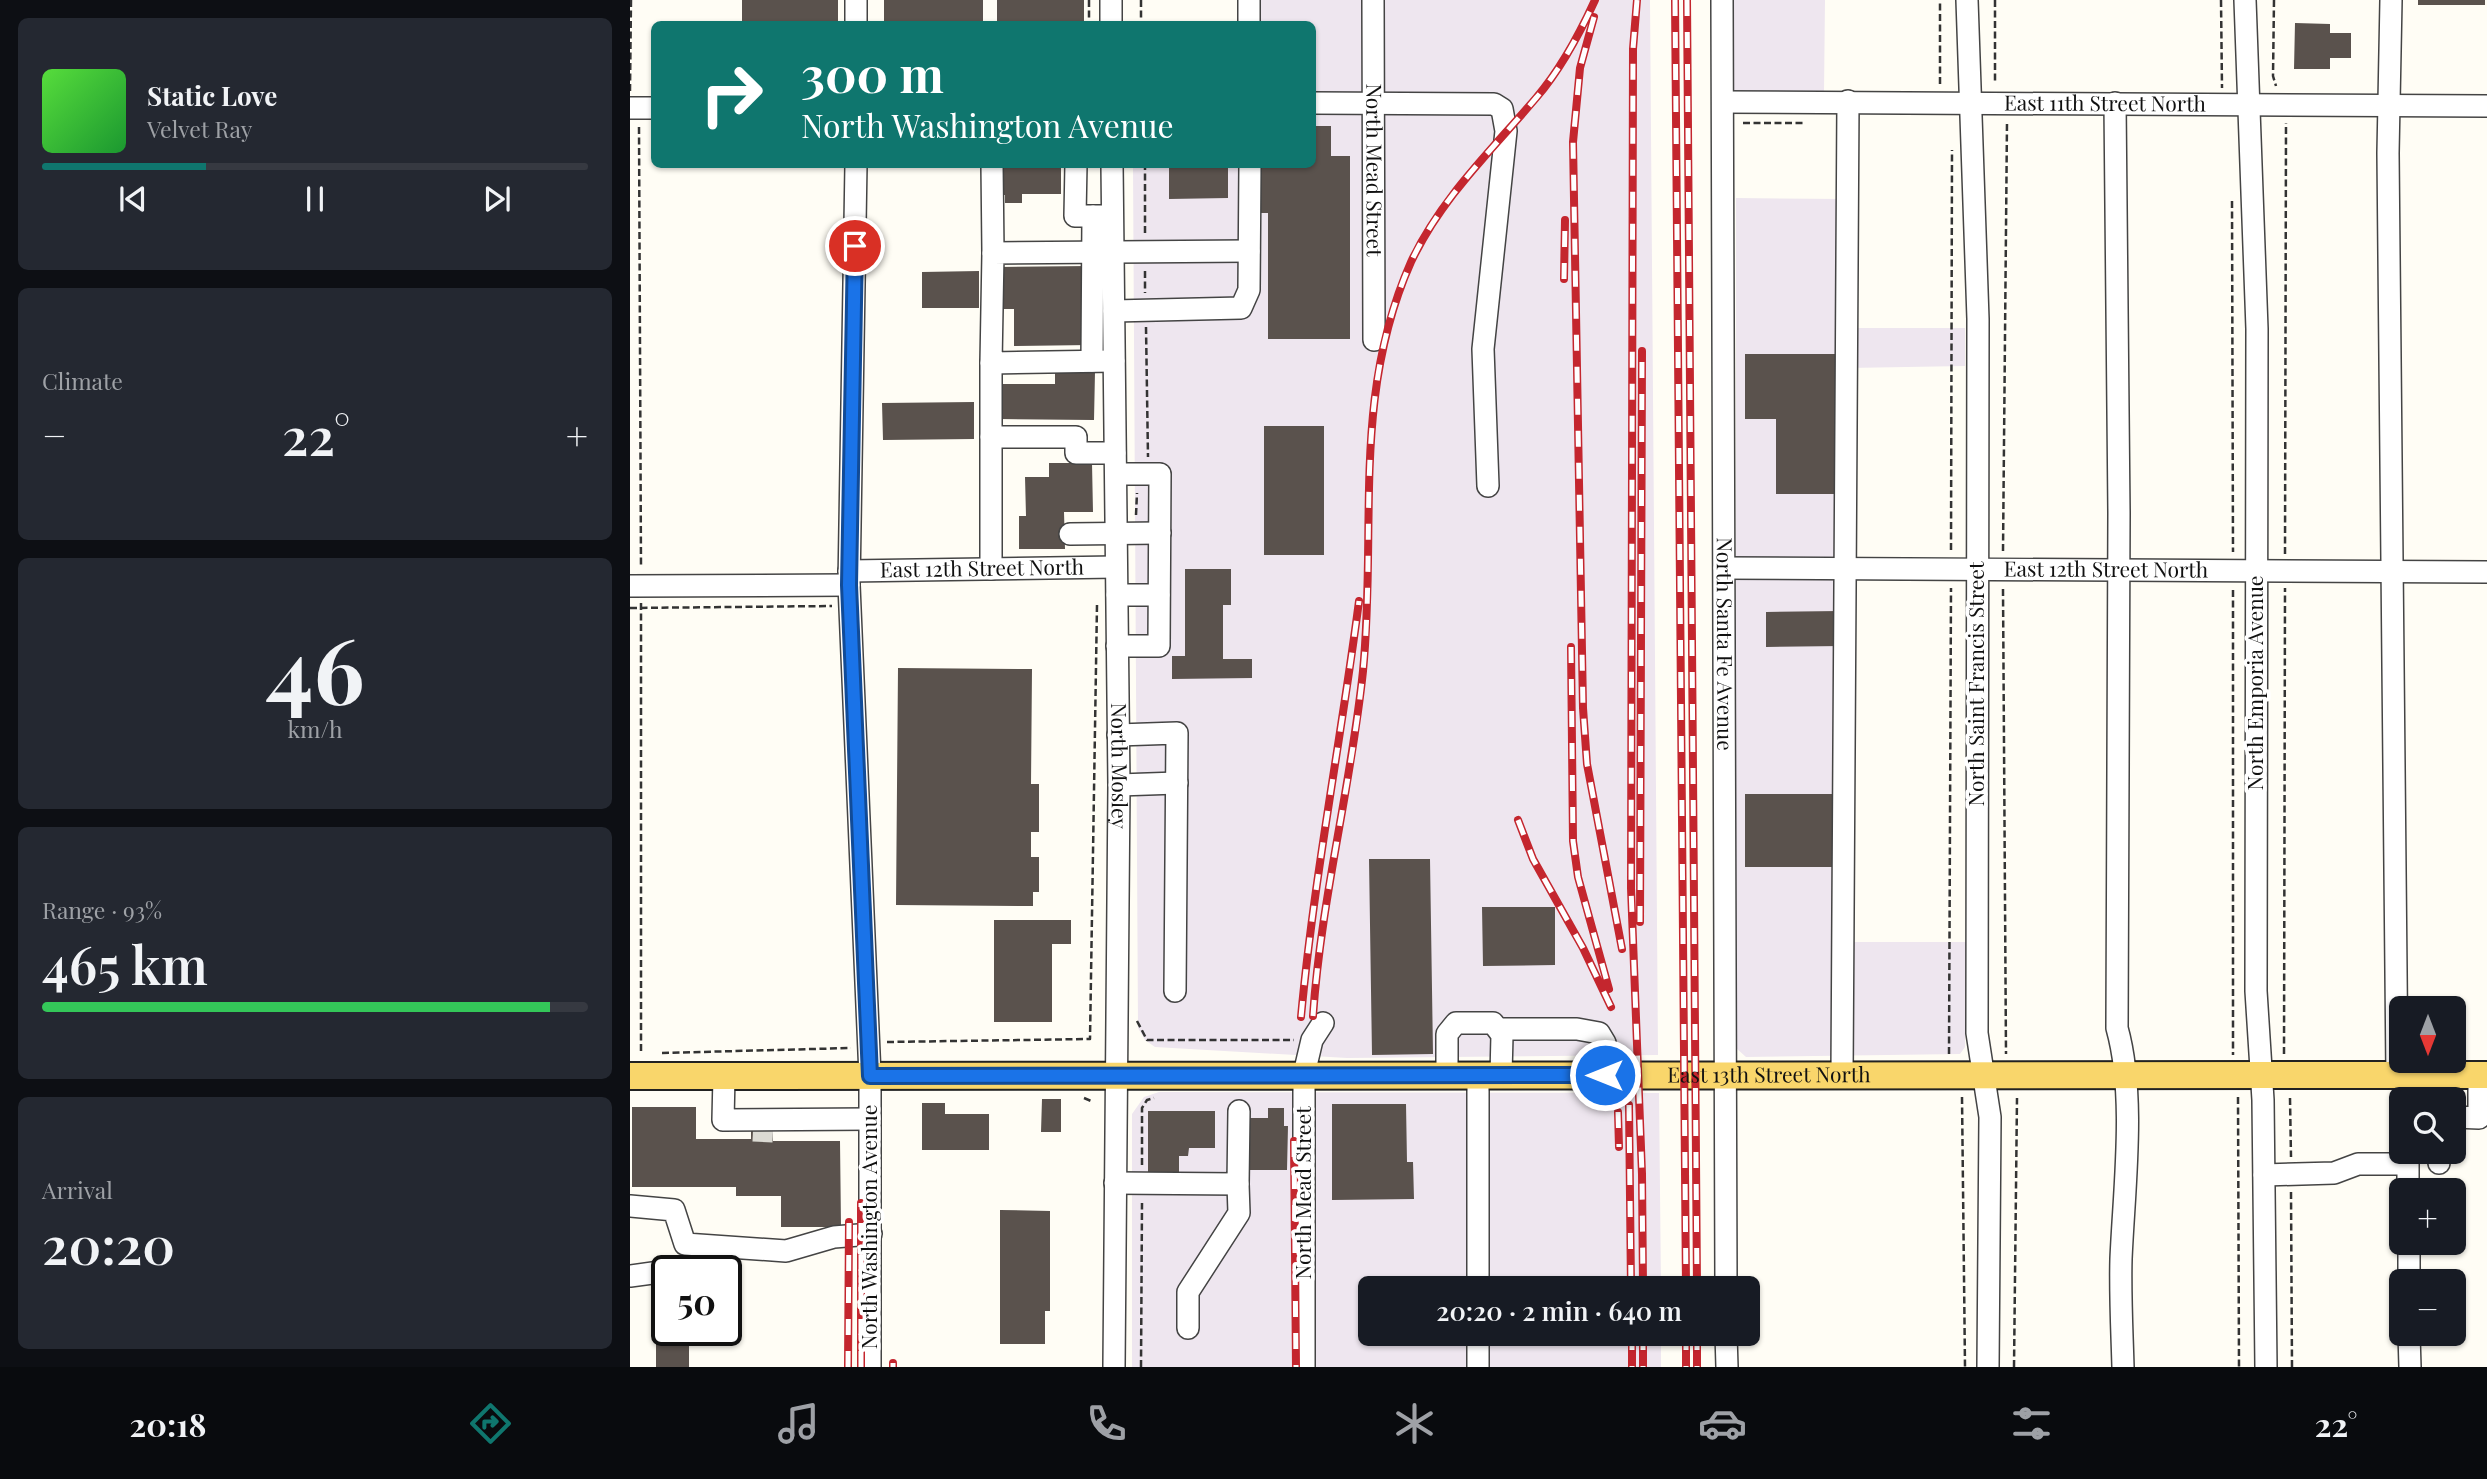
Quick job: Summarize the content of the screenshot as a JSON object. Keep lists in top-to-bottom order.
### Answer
{
  "streets": {
    "main road": ["East 13th Street North"],
    "street": [
      "East 11th Street North",
      "North Mead Street",
      "East 12th Street North",
      "North Santa Fe Avenue",
      "North Emporia Avenue",
      "North Saint Francis Street",
      "North Mosley",
      "North Washington Avenue"
    ]
  },
  "crossings": [
    ["East 11th Street North", "North Santa Fe Avenue"],
    ["East 11th Street North", "North Emporia Avenue"],
    ["East 11th Street North", "North Saint Francis Street"],
    ["North Mead Street", "East 13th Street North"],
    ["East 12th Street North", "North Santa Fe Avenue"],
    ["East 12th Street North", "North Emporia Avenue"],
    ["East 12th Street North", "North Saint Francis Street"],
    ["East 12th Street North", "North Mosley"],
    ["East 12th Street North", "North Washington Avenue"],
    ["North Santa Fe Avenue", "East 13th Street North"],
    ["North Emporia Avenue", "East 13th Street North"],
    ["North Saint Francis Street", "East 13th Street North"],
    ["North Mosley", "East 13th Street North"],
    ["East 13th Street North", "North Washington Avenue"]
  ],
  "north": "bottom",
  "page": {
    "turn": ["300 m", "North Washington Avenue"],
    "song": ["Static Love", "Velvet Ray"],
    "tile": [
      "Climate",
      ["46", "km/h"],
      ["Range · 93%", "465 km"],
      ["Arrival", "20:20"]
    ],
    "heat": ["−", "22°", "+"],
    "map_buttons": ["+", "−"],
    "limit": "50",
    "trip": "20:20 · 2 min · 640 m",
    "tabs": ["20:18", "22°"]
  }
}
